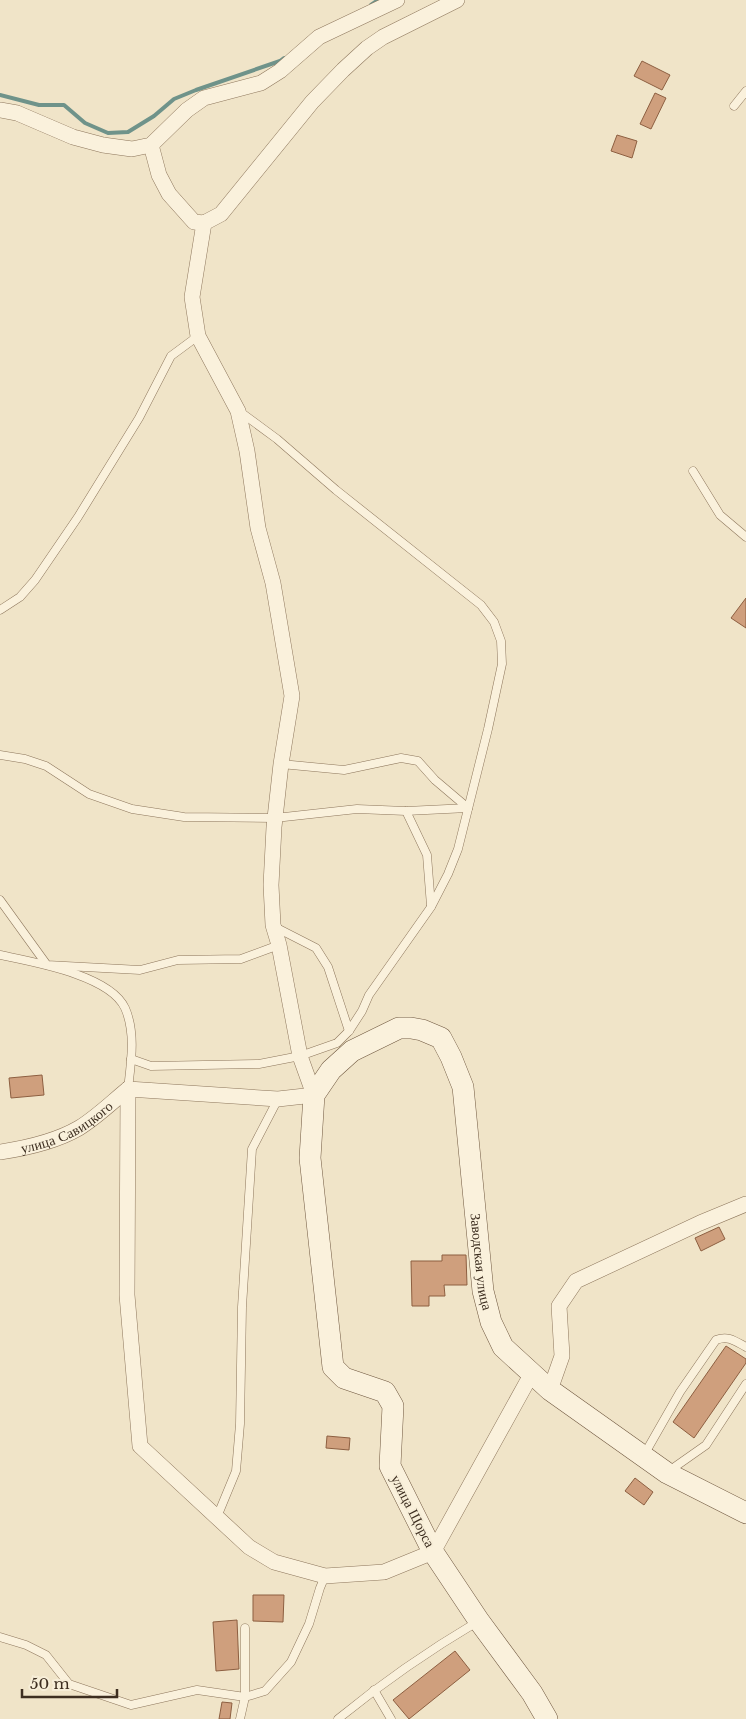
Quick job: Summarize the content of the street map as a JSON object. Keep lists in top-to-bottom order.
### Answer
{
  "streets": {
    "street": ["улица Савицкого", "Заводская улица", "улица Щорса"]
  },
  "crossings": [
    ["Заводская улица", "улица Щорса"]
  ],
  "scale_bar": "50 m"
}
